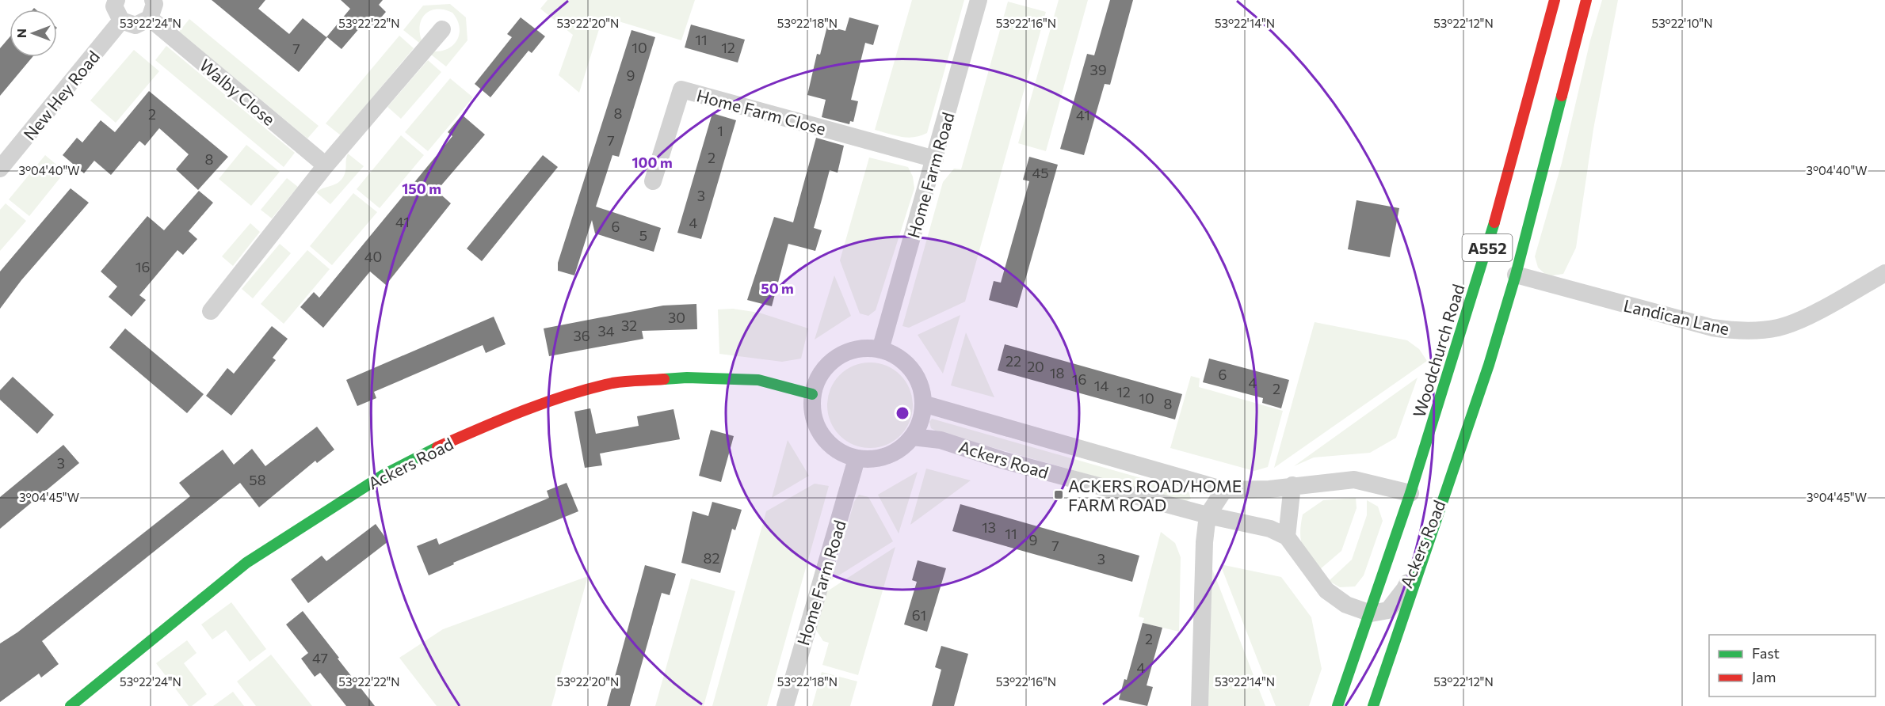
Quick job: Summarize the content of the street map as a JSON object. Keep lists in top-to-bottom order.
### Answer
{
  "streets": {
    "main road": ["A552", "Woodchurch Road", "Ackers Road"],
    "street": [
      "Walby Close",
      "New Hey Road",
      "Home Farm Close",
      "Home Farm Road",
      "Landican Lane"
    ]
  },
  "crossings": [
    ["Home Farm Close", "Home Farm Road"],
    ["Home Farm Road", "Ackers Road"],
    ["A552", "Landican Lane"],
    ["A552", "Ackers Road"],
    ["Woodchurch Road", "Ackers Road"]
  ],
  "places": {
    "transit": ["ACKERS ROAD/HOME FARM ROAD"]
  },
  "house_numbers": [
    "11",
    "10",
    "12",
    "7",
    "39",
    "9",
    "8",
    "2",
    "41",
    "1",
    "7",
    "2",
    "8",
    "45",
    "3",
    "41",
    "4",
    "6",
    "5",
    "40",
    "16",
    "30",
    "32",
    "34",
    "36",
    "22",
    "20",
    "18",
    "6",
    "16",
    "4",
    "14",
    "2",
    "12",
    "10",
    "8",
    "3",
    "58",
    "13",
    "11",
    "9",
    "7",
    "82",
    "3",
    "61",
    "2",
    "47",
    "4"
  ],
  "legend": ["Fast", "Jam"],
  "north": "left",
  "coordinates": [
    "53°22'24\"N",
    "53°22'22\"N",
    "53°22'20\"N",
    "53°22'18\"N",
    "53°22'16\"N",
    "53°22'14\"N",
    "53°22'12\"N",
    "53°22'10\"N",
    "3°04'40\"W",
    "3°04'45\"W"
  ],
  "rings": ["100 m", "150 m", "50 m"]
}
